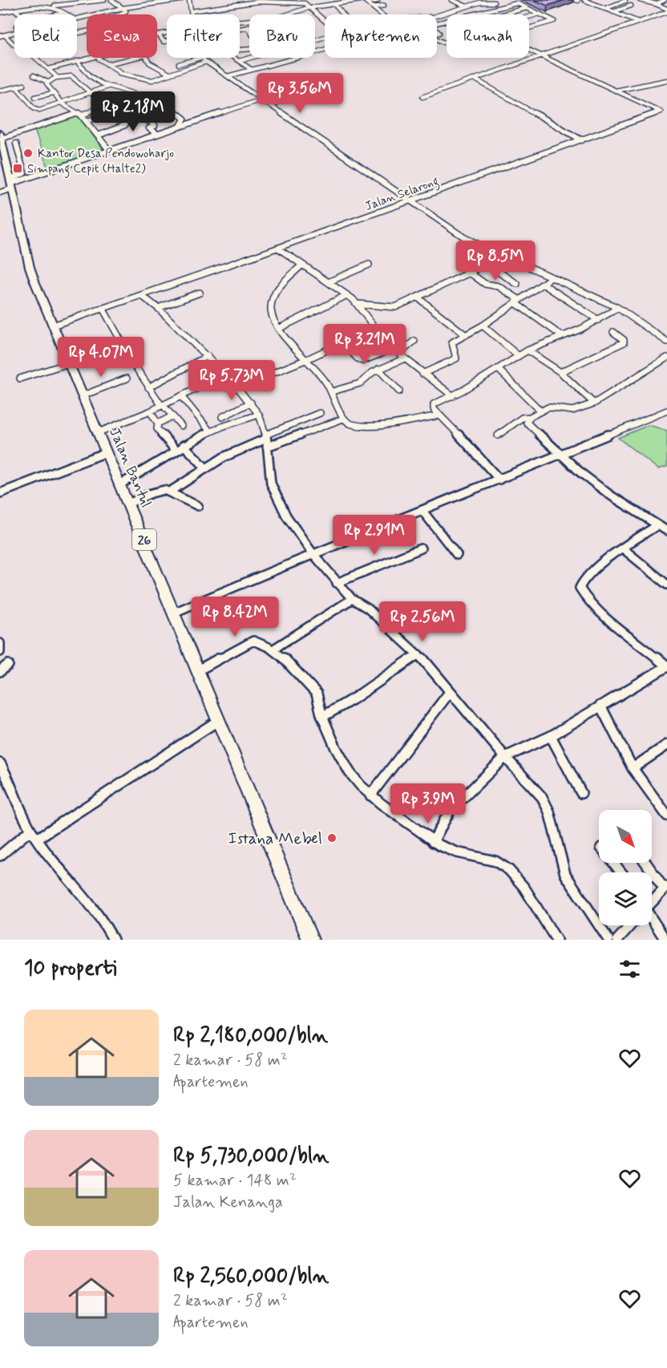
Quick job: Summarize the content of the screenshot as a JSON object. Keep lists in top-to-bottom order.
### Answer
{
  "streets": {
    "main road": ["Jalan Bantul", "26"],
    "street": ["Jalan Selarong"]
  },
  "crossings": [
    ["Jalan Selarong", "Jalan Bantul"]
  ],
  "places": {
    "other": ["Kantor Desa Pendowoharjo", "Istana Mebel"],
    "transit": ["Simpang Cepit (Halte2)"]
  },
  "north": "bottom right",
  "page": {
    "chip": [
      "Beli",
      "Sewa",
      "Filter",
      "Baru",
      "Apartemen",
      "Rumah"
    ],
    "price": [
      "Rp 3.56M",
      "Rp 2.18M",
      "Rp 8.5M",
      "Rp 3.21M",
      "Rp 4.07M",
      "Rp 5.73M",
      "Rp 2.91M",
      "Rp 8.42M",
      "Rp 2.56M",
      "Rp 3.9M"
    ],
    "heading": "10 properti",
    "list": [
      {
        "name": "Rp 2,180,000/bln",
        "note": "2 kamar · 58 m² · Apartemen"
      },
      {
        "name": "Rp 5,730,000/bln",
        "note": "5 kamar · 148 m² · Jalan Kenanga"
      },
      {
        "name": "Rp 2,560,000/bln",
        "note": "2 kamar · 58 m² · Apartemen"
      }
    ]
  }
}
